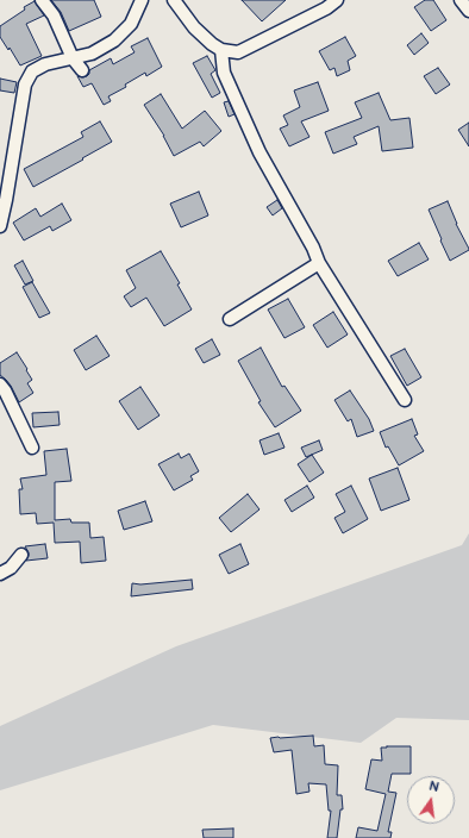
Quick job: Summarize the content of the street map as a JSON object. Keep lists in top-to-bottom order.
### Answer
{
  "north": "top"
}
